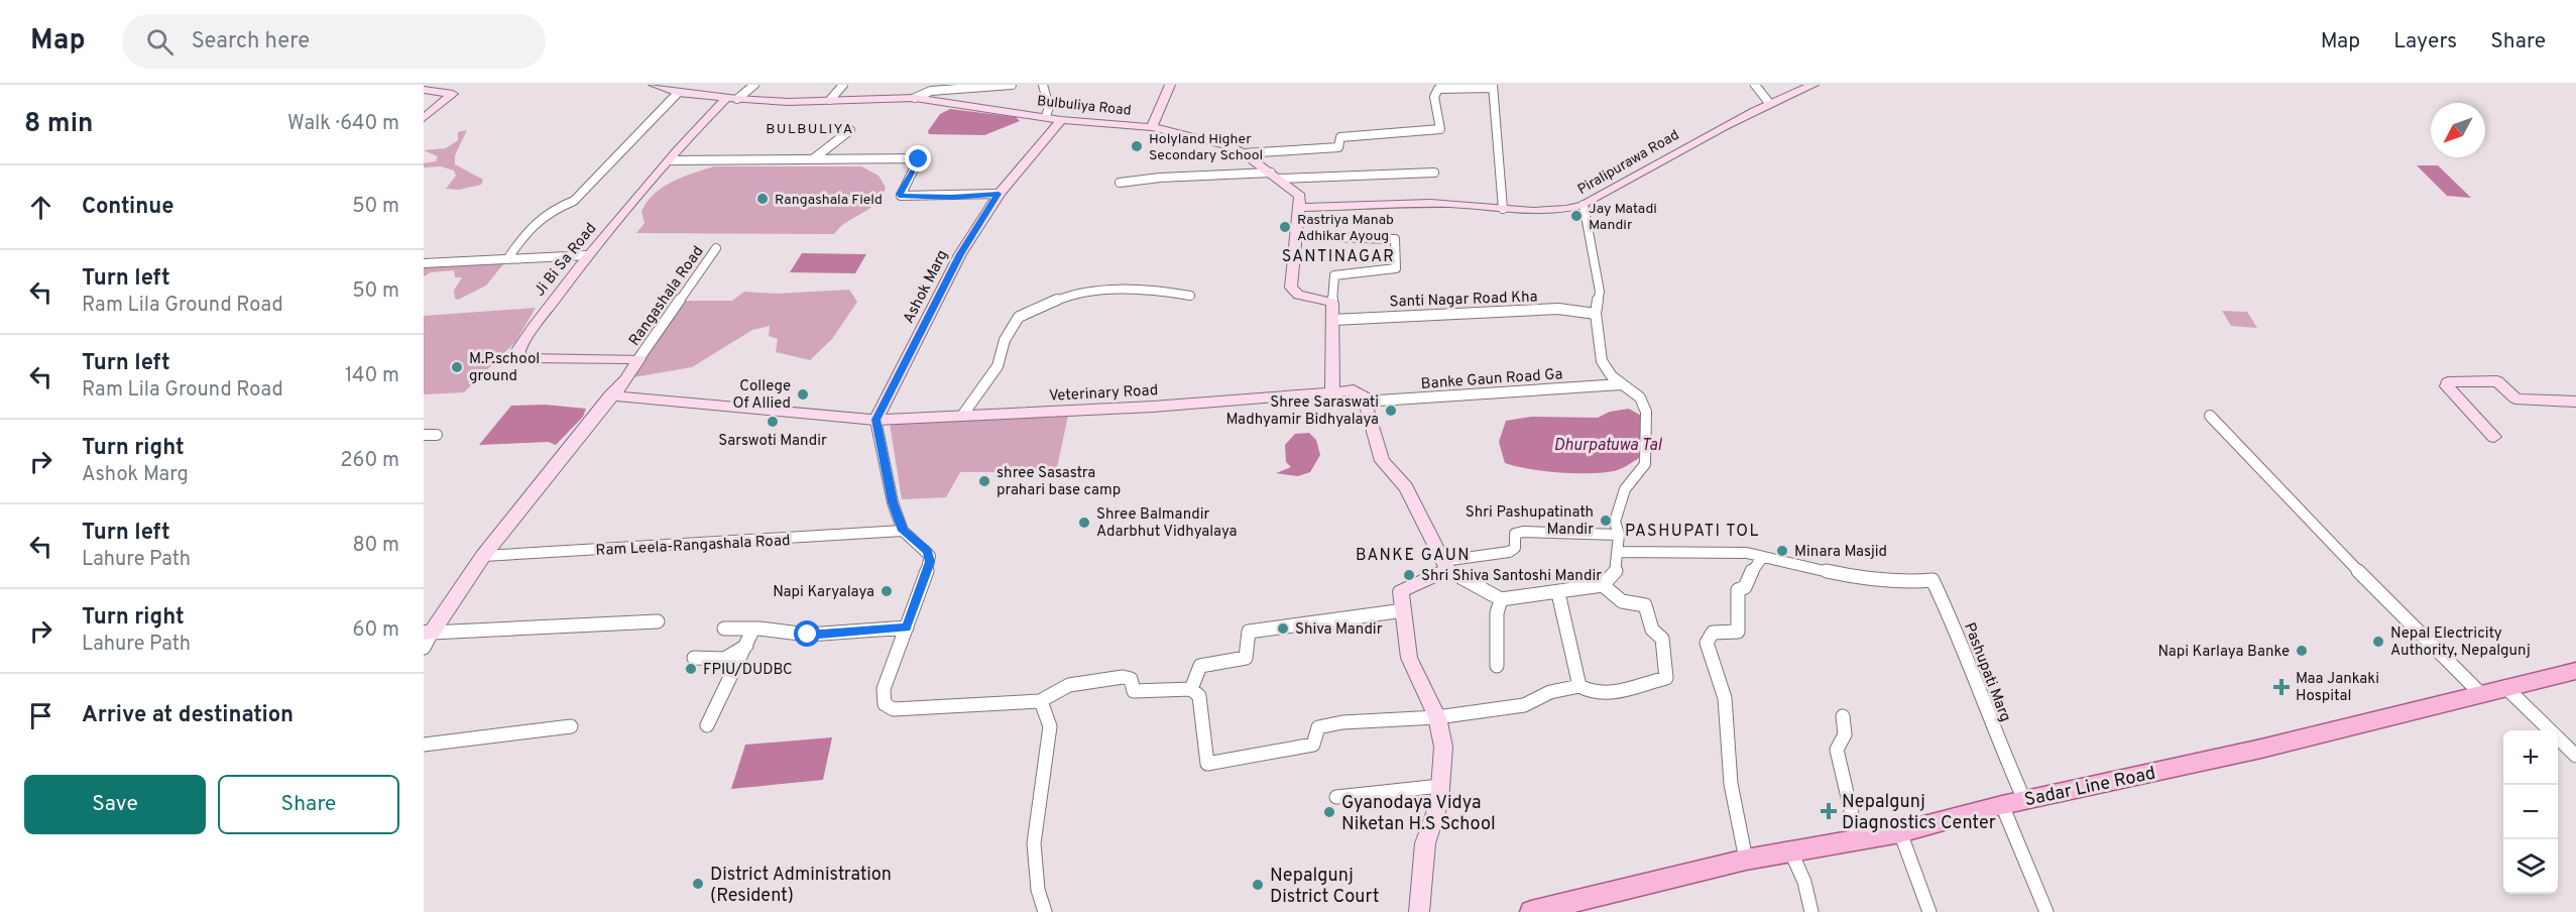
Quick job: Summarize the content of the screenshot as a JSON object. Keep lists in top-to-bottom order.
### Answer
{
  "streets": {
    "main road": ["Sadar Line Road"],
    "street": [
      "Bulbuliya Road",
      "Piralipurawa Road",
      "Ji Bi Sa Road",
      "Ashok Marg",
      "Rangashala Road",
      "Santi Nagar Road Kha",
      "Banke Gaun Road Ga",
      "Veterinary Road",
      "Ram Leela-Rangashala Road",
      "Pashupati Marg"
    ]
  },
  "crossings": [
    ["Bulbuliya Road", "Piralipurawa Road"],
    ["Bulbuliya Road", "Ji Bi Sa Road"],
    ["Bulbuliya Road", "Ashok Marg"],
    ["Ji Bi Sa Road", "Rangashala Road"],
    ["Ashok Marg", "Veterinary Road"],
    ["Banke Gaun Road Ga", "Veterinary Road"],
    ["Pashupati Marg", "Sadar Line Road"]
  ],
  "districts": [
    "BULBULIYA",
    "SANTINAGAR",
    "PASHUPATI TOL",
    "BANKE GAUN"
  ],
  "water": ["Dhurpatuwa Tal"],
  "places": {
    "other": [
      "Holyland Higher Secondary School",
      "Rangashala Field",
      "Jay Matadi Mandir",
      "Rastriya Manab Adhikar Ayoug",
      "M.P.school ground",
      "College Of Allied",
      "Shree Saraswati Madhyamir Bidhyalaya",
      "Sarswoti Mandir",
      "shree Sasastra prahari base camp",
      "Shri Pashupatinath Mandir",
      "Shree Balmandir Adarbhut Vidhyalaya",
      "Minara Masjid",
      "Shri Shiva Santoshi Mandir",
      "Napi Karyalaya",
      "Shiva Mandir",
      "Nepal Electricity Authority, Nepalgunj",
      "Napi Karlaya Banke",
      "FPIU/DUDBC",
      "Gyanodaya Vidya Niketan H.S School",
      "District Administration (Resident)",
      "Nepalgunj District Court"
    ],
    "health": ["Maa Jankaki Hospital", "Nepalgunj Diagnostics Center"]
  },
  "north": "bottom left",
  "page": {
    "header": "Map",
    "search": "Search here",
    "nav": ["Map", "Layers", "Share"],
    "heading": ["8 min", "Walk · 640 m"],
    "list": [
      ["Continue", "50 m"],
      ["Turn left", "Ram Lila Ground Road", "50 m"],
      ["Turn left", "Ram Lila Ground Road", "140 m"],
      ["Turn right", "Ashok Marg", "260 m"],
      ["Turn left", "Lahure Path", "80 m"],
      ["Turn right", "Lahure Path", "60 m"],
      "Arrive at destination"
    ],
    "map_buttons": ["+", "−"],
    "buttons": ["Save", "Share"]
  }
}
